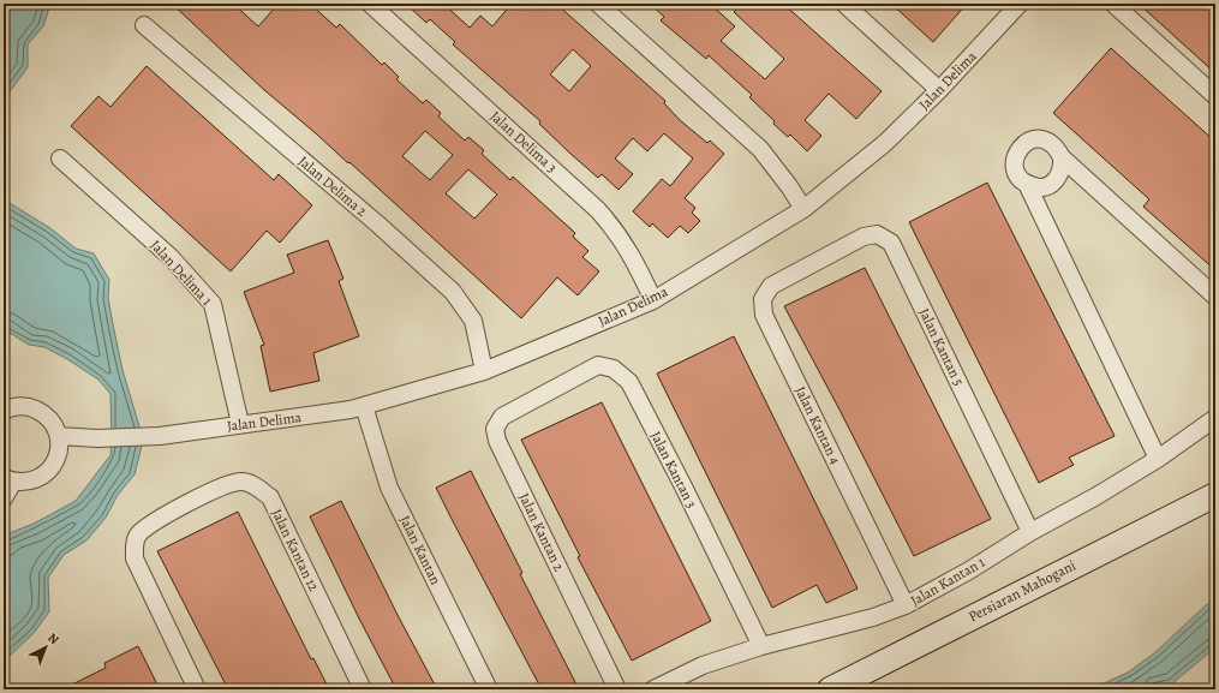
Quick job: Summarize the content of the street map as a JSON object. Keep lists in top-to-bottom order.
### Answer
{
  "streets": {
    "main road": ["Persiaran Mahogani"],
    "street": [
      "Jalan Delima",
      "Jalan Delima 3",
      "Jalan Delima 2",
      "Jalan Delima 1",
      "Jalan Kantan 5",
      "Jalan Kantan 4",
      "Jalan Kantan 3",
      "Jalan Kantan 2",
      "Jalan Kantan 12",
      "Jalan Kantan",
      "Jalan Kantan 1"
    ]
  },
  "crossings": [
    ["Jalan Delima", "Jalan Delima 3"],
    ["Jalan Delima", "Jalan Delima 2"],
    ["Jalan Delima", "Jalan Delima 1"],
    ["Jalan Delima", "Jalan Kantan"],
    ["Jalan Kantan 5", "Jalan Kantan 4"],
    ["Jalan Kantan 5", "Jalan Kantan 1"],
    ["Jalan Kantan 4", "Jalan Kantan 1"],
    ["Jalan Kantan 3", "Jalan Kantan 2"],
    ["Jalan Kantan 3", "Jalan Kantan 1"]
  ],
  "north": "top right"
}
